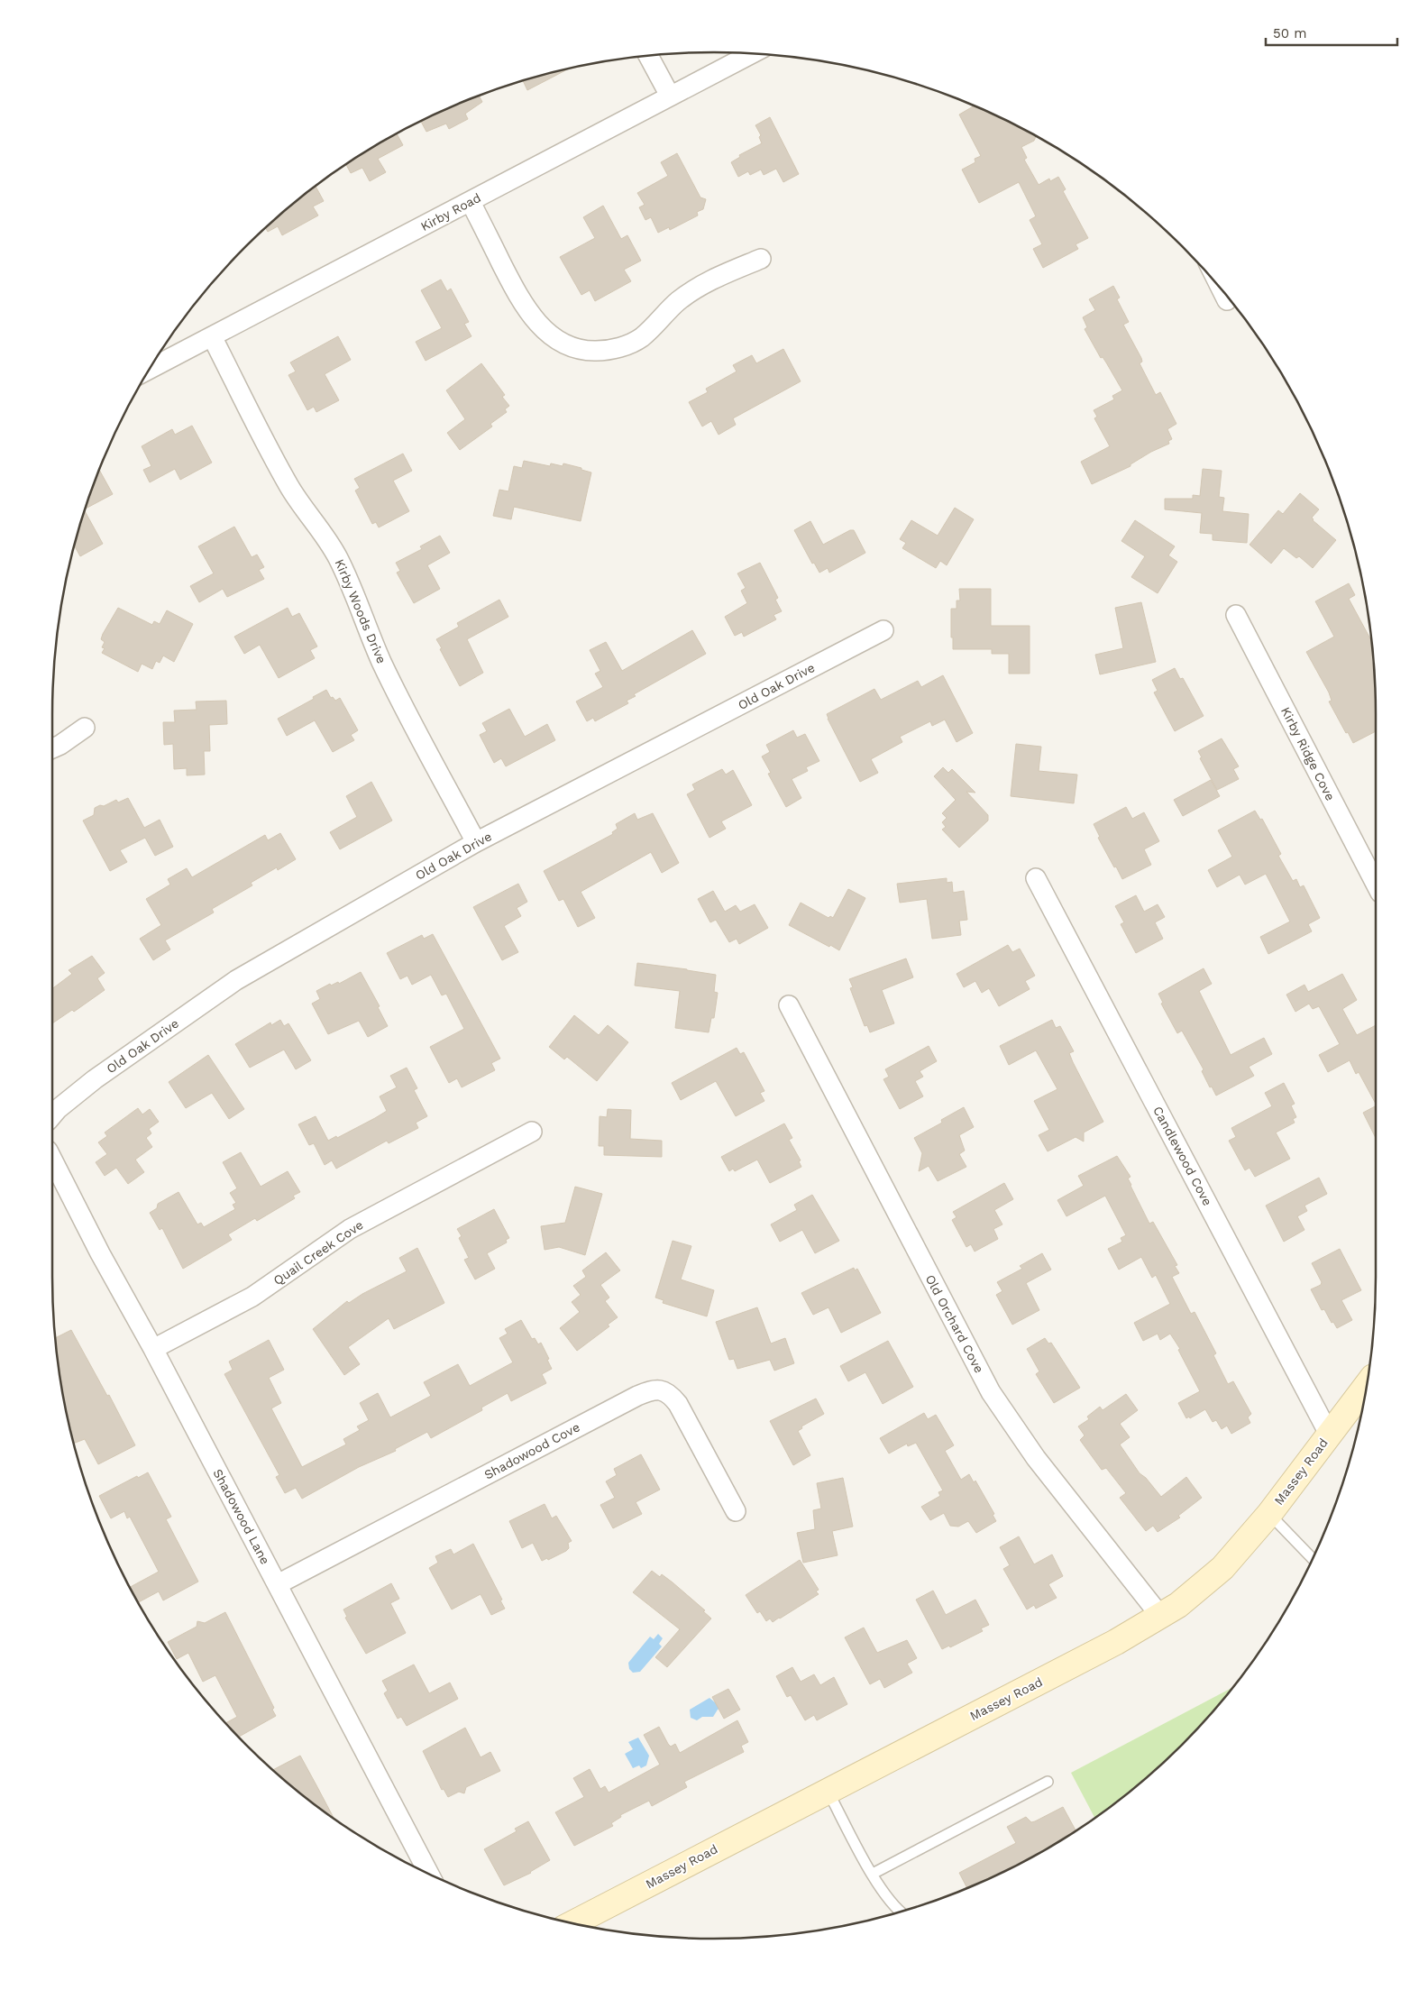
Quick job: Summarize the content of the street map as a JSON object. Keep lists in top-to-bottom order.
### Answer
{
  "streets": {
    "street": [
      "Kirby Road",
      "Kirby Woods Drive",
      "Old Oak Drive",
      "Kirby Ridge Cove",
      "Candlewood Cove",
      "Quail Creek Cove",
      "Old Orchard Cove",
      "Shadowood Cove",
      "Massey Road",
      "Shadowood Lane"
    ]
  },
  "crossings": [
    ["Kirby Road", "Kirby Woods Drive"],
    ["Kirby Woods Drive", "Old Oak Drive"],
    ["Candlewood Cove", "Massey Road"],
    ["Quail Creek Cove", "Shadowood Lane"],
    ["Old Orchard Cove", "Massey Road"],
    ["Shadowood Cove", "Shadowood Lane"]
  ],
  "scale_bar": "50 m"
}
